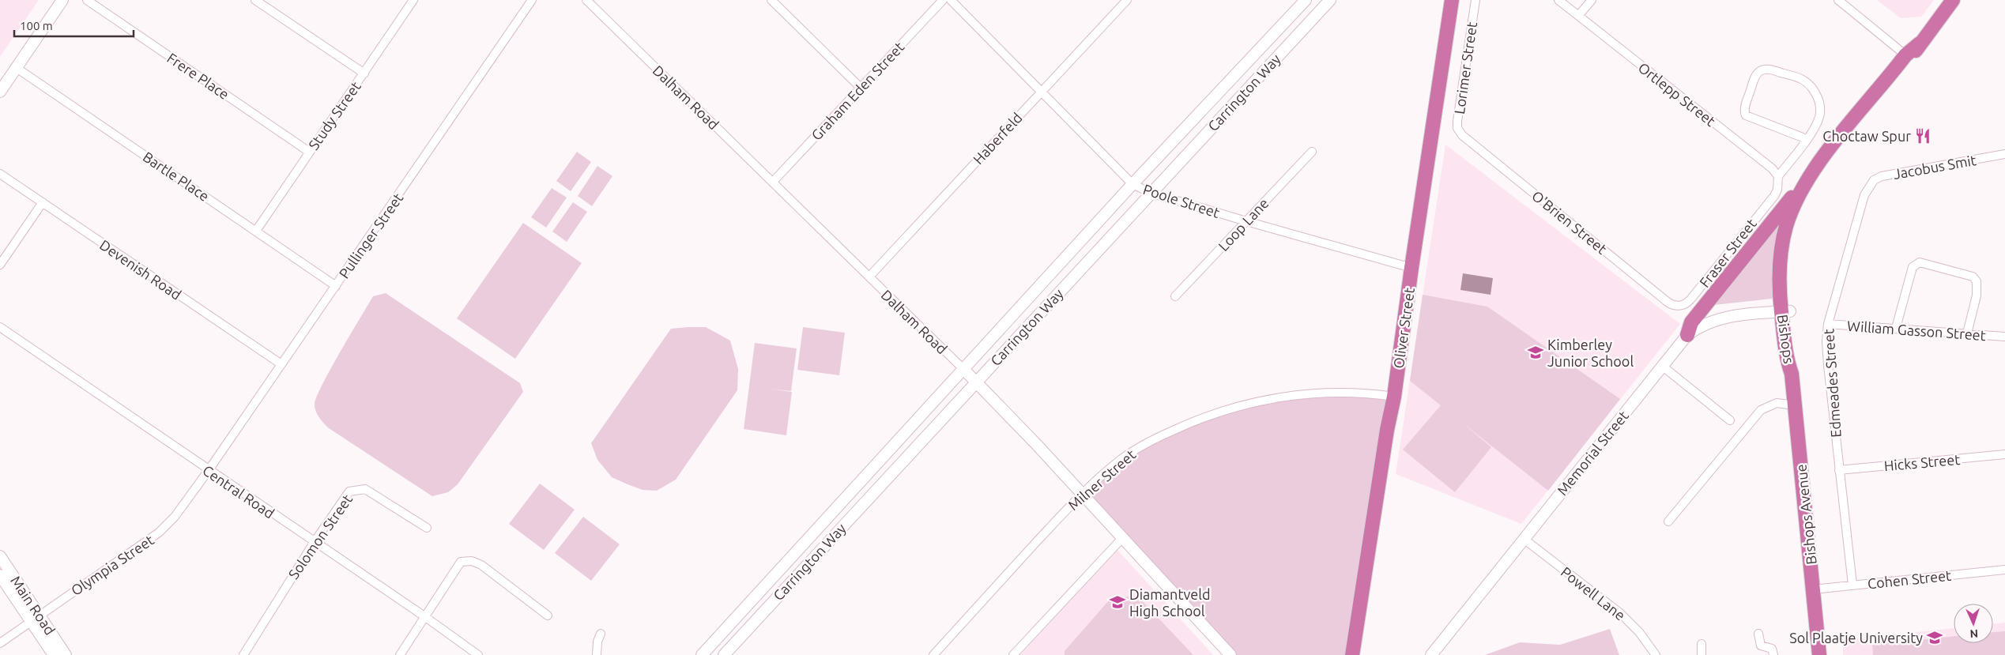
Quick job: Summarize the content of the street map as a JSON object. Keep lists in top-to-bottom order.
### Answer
{
  "streets": {
    "highway": ["Oliver Street", "Bishops", "Bishops Avenue"],
    "street": [
      "Lorimer Street",
      "Frere Place",
      "Graham Eden Street",
      "Carrington Way",
      "Ortlepp Street",
      "Dalham Road",
      "Study Street",
      "Haberfeld",
      "Jacobus Smit",
      "Bartle Place",
      "Poole Street",
      "O'Brien Street",
      "Loop Lane",
      "Pullinger Street",
      "Fraser Street",
      "Devenish Road",
      "William Gasson Street",
      "Edmeades Street",
      "Memorial Street",
      "Hicks Street",
      "Milner Street",
      "Central Road",
      "Solomon Street",
      "Olympia Street",
      "Cohen Street",
      "Powell Lane",
      "Main Road"
    ]
  },
  "crossings": [
    ["Lorimer Street", "O'Brien Street"],
    ["Frere Place", "Study Street"],
    ["Graham Eden Street", "Dalham Road"],
    ["Carrington Way", "Dalham Road"],
    ["Carrington Way", "Poole Street"],
    ["Ortlepp Street", "Fraser Street"],
    ["Dalham Road", "Haberfeld"],
    ["Dalham Road", "Milner Street"],
    ["Study Street", "Bartle Place"],
    ["Haberfeld", "Poole Street"],
    ["Jacobus Smit", "Edmeades Street"],
    ["Bartle Place", "Pullinger Street"],
    ["Poole Street", "Loop Lane"],
    ["Poole Street", "Oliver Street"],
    ["O'Brien Street", "Fraser Street"],
    ["Pullinger Street", "Devenish Road"],
    ["Pullinger Street", "Central Road"],
    ["Pullinger Street", "Olympia Street"],
    ["Oliver Street", "Milner Street"],
    ["William Gasson Street", "Edmeades Street"],
    ["Bishops", "Memorial Street"],
    ["Bishops", "Bishops Avenue"],
    ["Edmeades Street", "Hicks Street"],
    ["Edmeades Street", "Cohen Street"],
    ["Memorial Street", "Powell Lane"],
    ["Central Road", "Solomon Street"],
    ["Central Road", "Olympia Street"],
    ["Bishops Avenue", "Cohen Street"],
    ["Olympia Street", "Main Road"]
  ],
  "places": {
    "restaurant": ["Choctaw Spur"],
    "school or university": ["Kimberley Junior School", "Diamantveld High School", "Sol Plaatje University"]
  },
  "scale_bar": "100 m",
  "north": "bottom"
}
